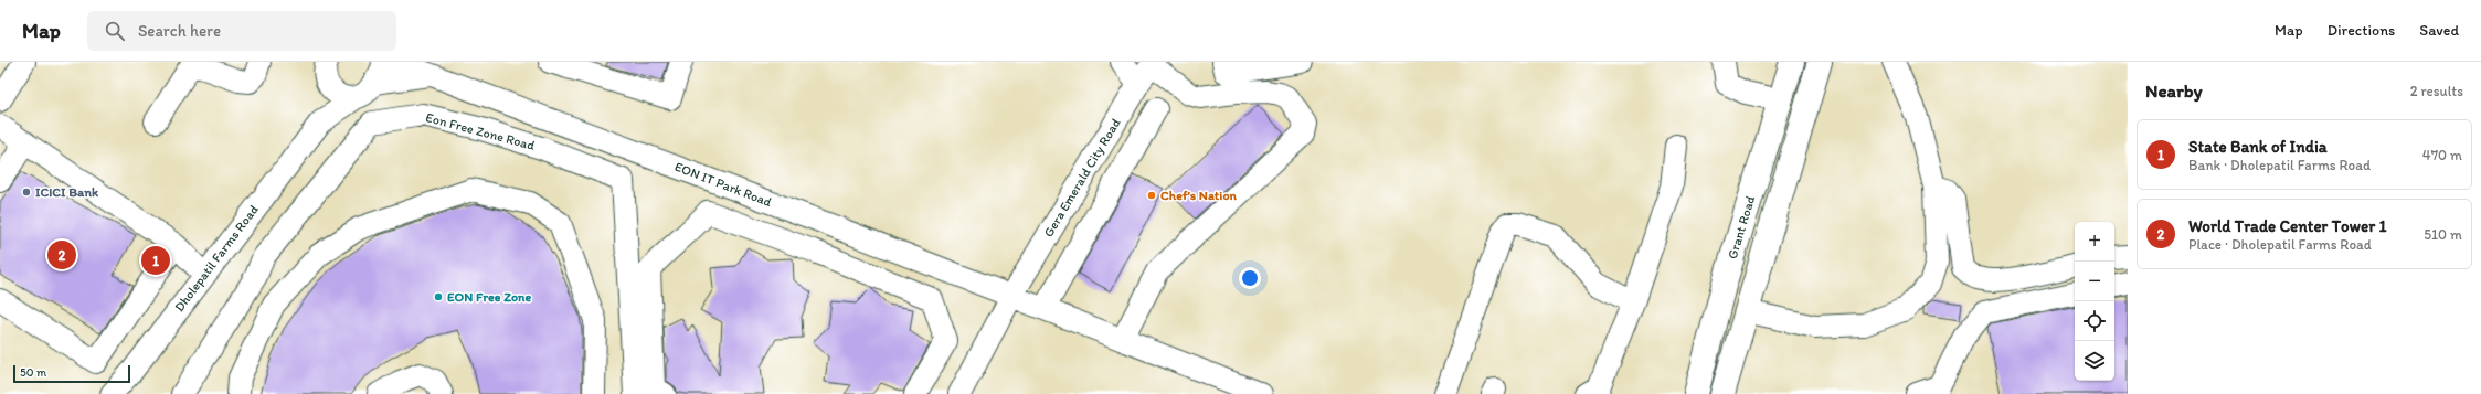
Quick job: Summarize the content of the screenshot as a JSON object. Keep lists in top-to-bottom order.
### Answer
{
  "streets": {
    "main road": ["Grant Road"],
    "street": [
      "Eon Free Zone Road",
      "Gera Emerald City Road",
      "EON IT Park Road",
      "Dholepatil Farms Road"
    ]
  },
  "crossings": [
    ["Gera Emerald City Road", "EON IT Park Road"]
  ],
  "places": ["ICICI Bank", "Chef’s Nation", "EON Free Zone"],
  "scale_bar": "50 m",
  "page": {
    "header": "Map",
    "search": "Search here",
    "nav": ["Map", "Directions", "Saved"],
    "heading": ["Nearby", "2 results"],
    "list": [
      {
        "mark": "1",
        "name": "State Bank of India",
        "note": "Bank · Dholepatil Farms Road",
        "value": "470 m"
      },
      {
        "mark": "2",
        "name": "World Trade Center Tower 1",
        "note": "Place · Dholepatil Farms Road",
        "value": "510 m"
      }
    ],
    "map_buttons": ["+", "−"],
    "pins": ["2", "1"],
    "scale": "50 m"
  }
}
